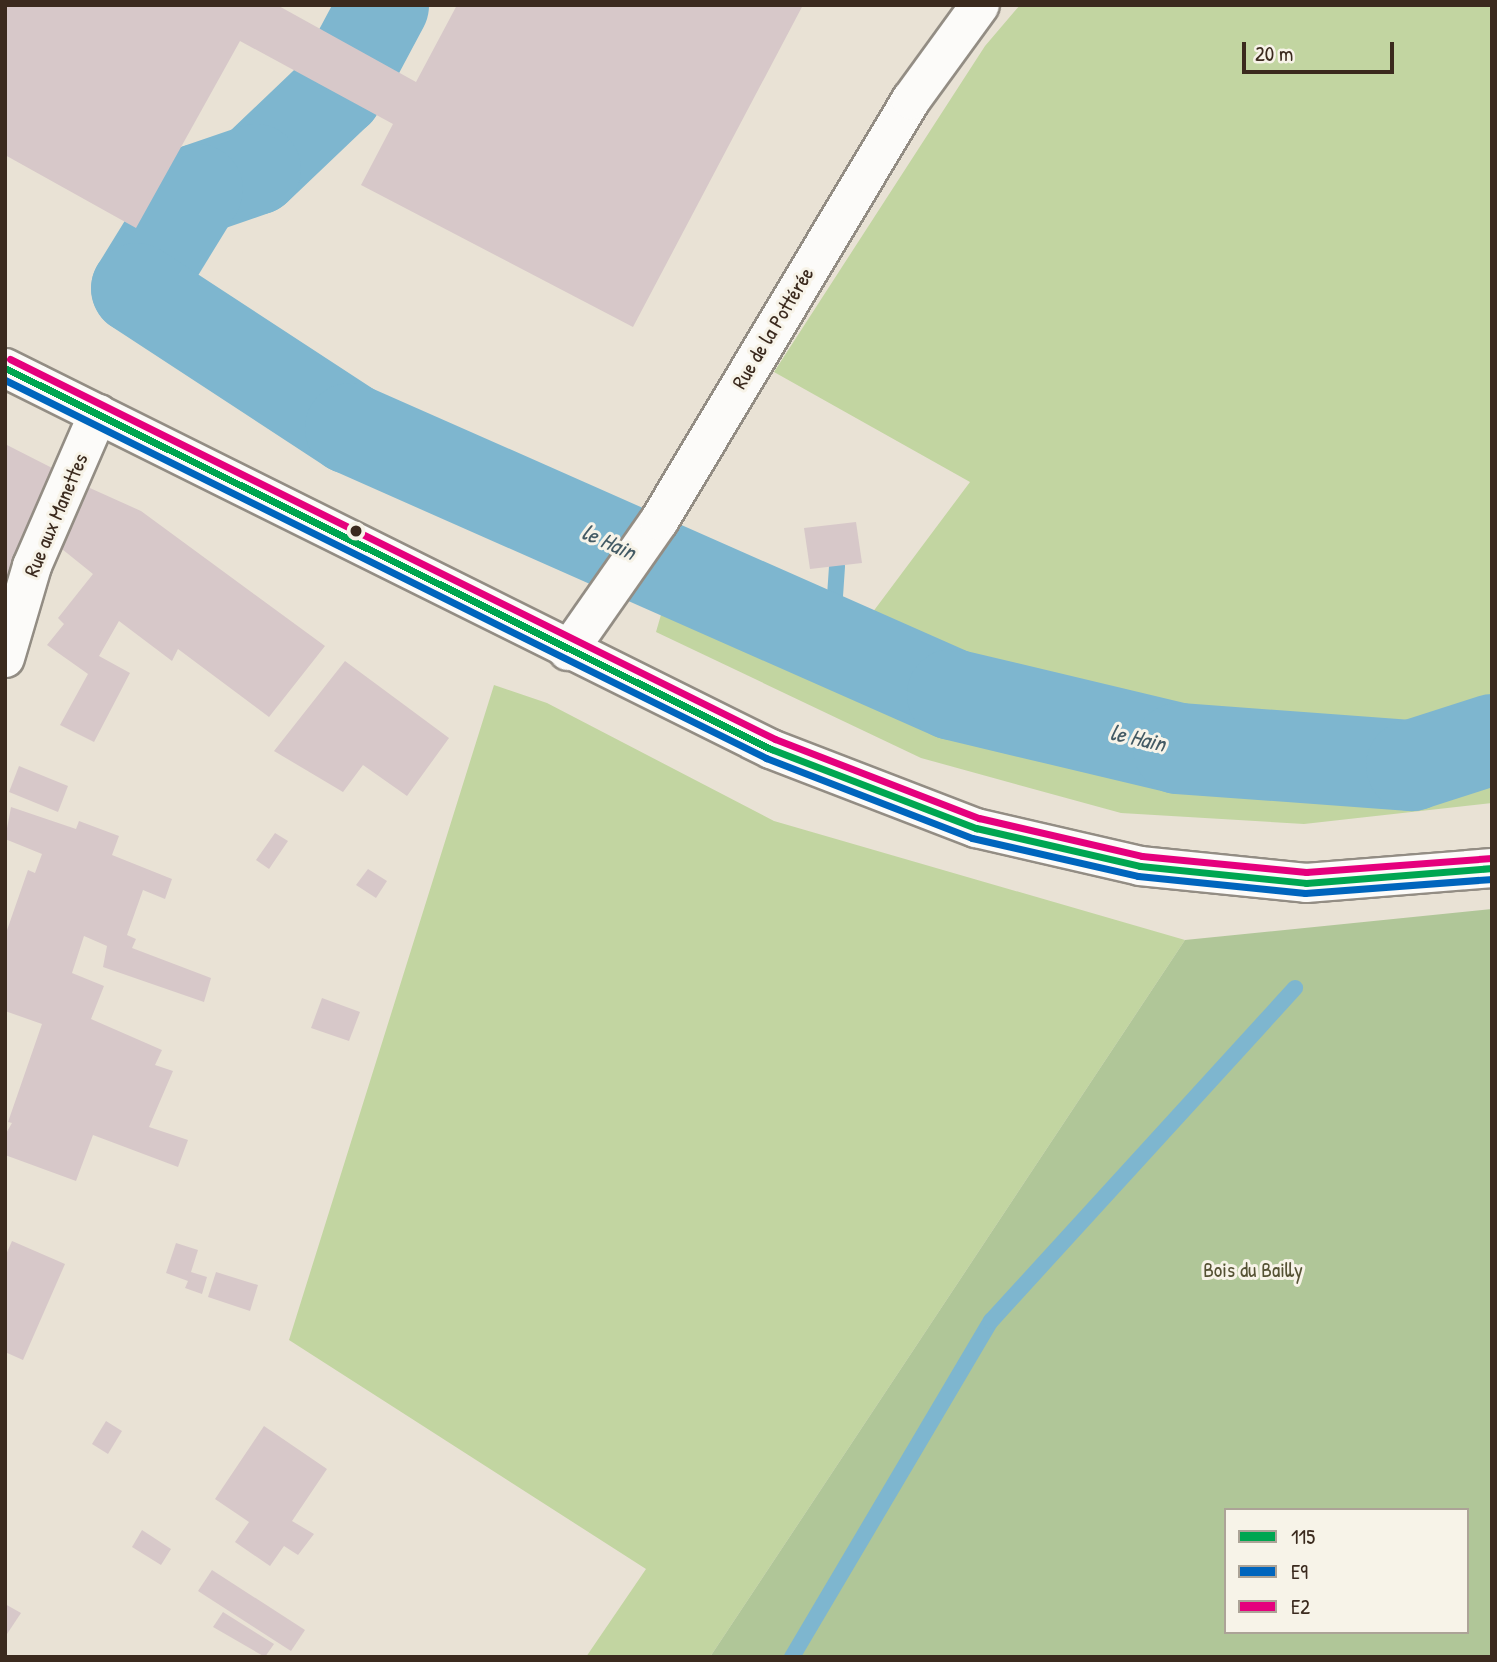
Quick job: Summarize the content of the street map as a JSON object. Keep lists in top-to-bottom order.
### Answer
{
  "streets": {
    "main road": ["Rue de la Pottérée", "Rue aux Manettes"]
  },
  "water": ["le Hain"],
  "parks": ["Bois du Bailly"],
  "lines": ["transit line E2", "transit line 115", "transit line E9"],
  "legend": ["115", "E9", "E2"],
  "scale_bar": "20 m"
}
